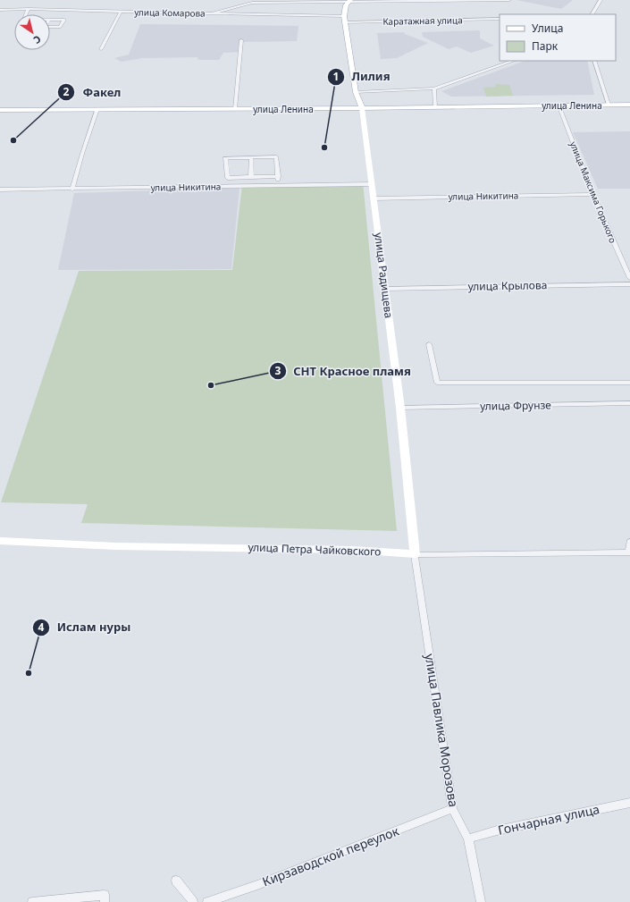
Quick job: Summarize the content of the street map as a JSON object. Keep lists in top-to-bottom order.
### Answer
{
  "streets": {
    "main road": ["улица Ленина", "улица Радищева"],
    "street": [
      "улица Комарова",
      "Каратажная улица",
      "улица Никитина",
      "улица Максима Горького",
      "улица Крылова",
      "улица Фрунзе",
      "улица Петра Чайковского",
      "улица Павлика Морозова",
      "Гончарная улица",
      "Кирзаводской переулок"
    ]
  },
  "crossings": [
    ["улица Комарова", "улица Радищева"],
    ["Каратажная улица", "улица Радищева"],
    ["улица Ленина", "улица Максима Горького"],
    ["улица Ленина", "улица Радищева"],
    ["улица Никитина", "улица Максима Горького"],
    ["улица Никитина", "улица Радищева"],
    ["улица Радищева", "улица Крылова"],
    ["улица Радищева", "улица Фрунзе"],
    ["улица Радищева", "улица Петра Чайковского"],
    ["улица Радищева", "улица Павлика Морозова"],
    ["улица Петра Чайковского", "улица Павлика Морозова"],
    ["улица Павлика Морозова", "Гончарная улица"],
    ["улица Павлика Морозова", "Кирзаводской переулок"]
  ],
  "places": [
    "Факел",
    "Лилия",
    "СНТ Красное пламя",
    "Ислам нуры"
  ],
  "legend": ["Улица", "Парк"],
  "north": "bottom right"
}
